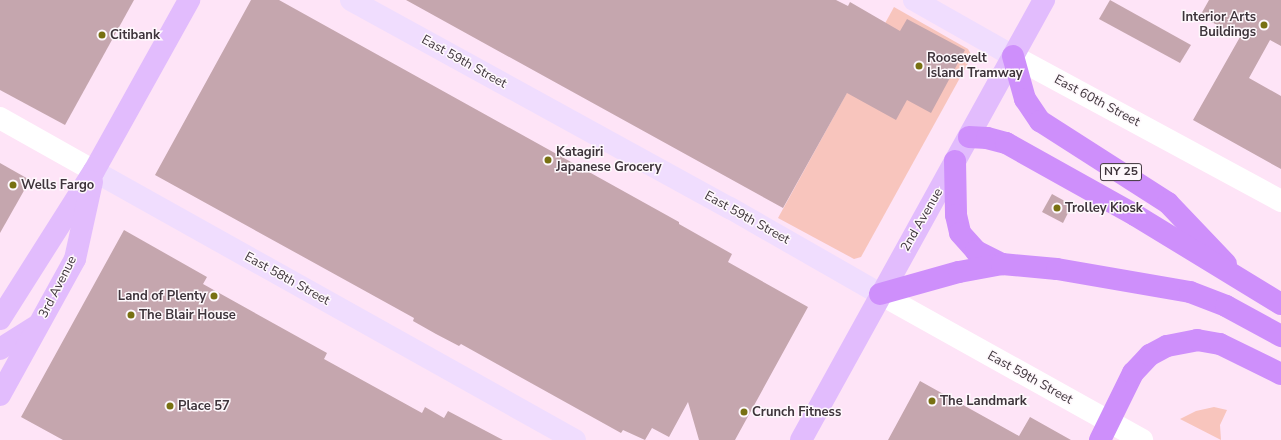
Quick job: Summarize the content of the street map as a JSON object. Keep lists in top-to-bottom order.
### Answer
{
  "streets": {
    "highway": ["NY 25"],
    "main road": [
      "East 59th Street",
      "East 60th Street",
      "2nd Avenue",
      "East 58th Street",
      "3rd Avenue"
    ]
  },
  "crossings": [
    ["East 59th Street", "2nd Avenue"],
    ["East 60th Street", "NY 25"],
    ["East 60th Street", "2nd Avenue"],
    ["NY 25", "2nd Avenue"],
    ["East 58th Street", "3rd Avenue"]
  ],
  "places": [
    "Interior Arts Buildings",
    "Citibank",
    "Roosevelt Island Tramway",
    "Katagiri Japanese Grocery",
    "Wells Fargo",
    "Trolley Kiosk",
    "Land of Plenty",
    "The Blair House",
    "The Landmark",
    "Place 57",
    "Crunch Fitness"
  ]
}
